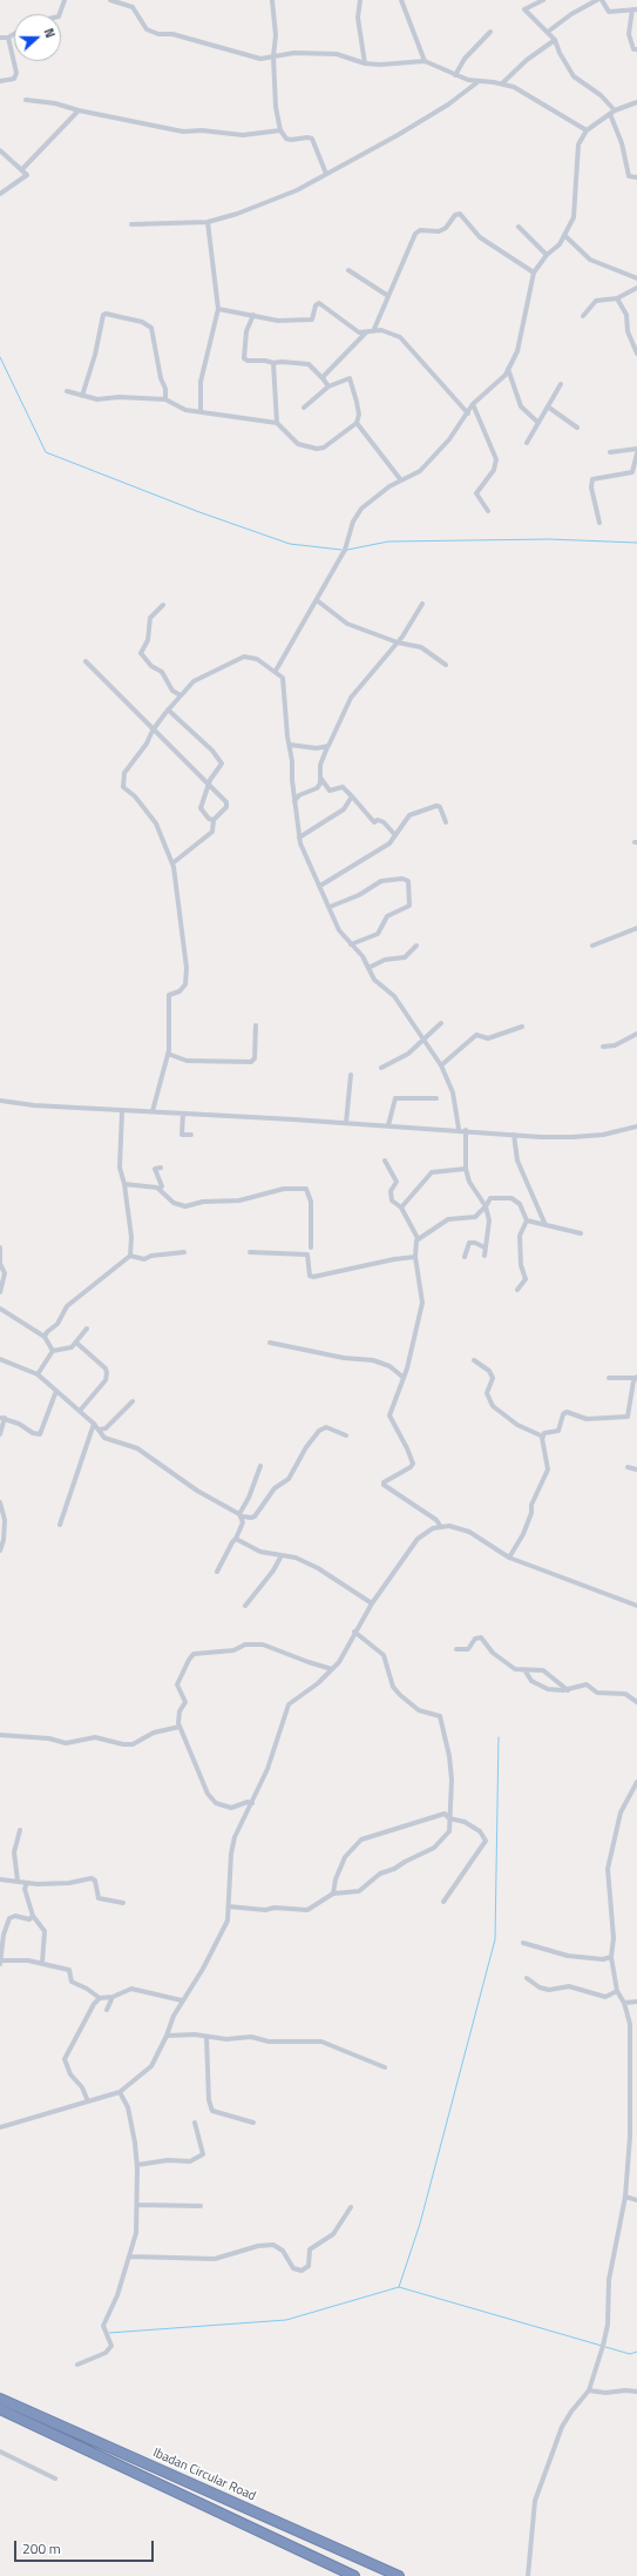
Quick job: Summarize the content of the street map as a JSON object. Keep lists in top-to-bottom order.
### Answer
{
  "streets": {
    "highway": ["Ibadan Circular Road"]
  },
  "scale_bar": "200 m",
  "north": "right"
}
